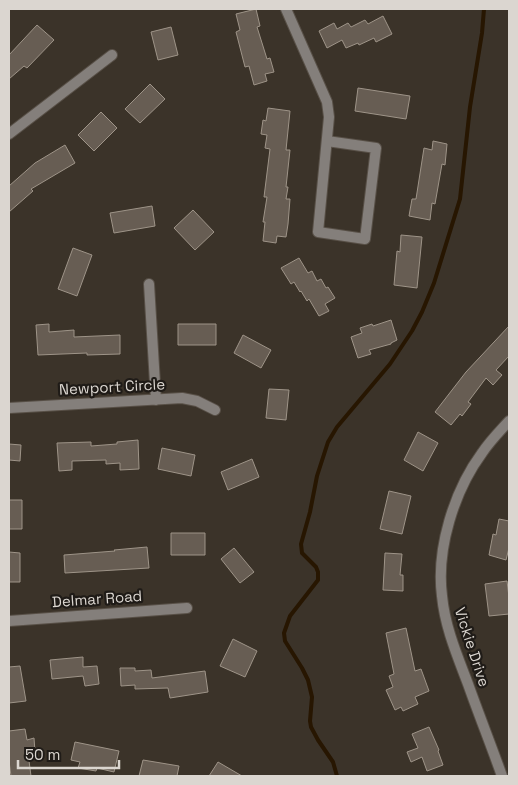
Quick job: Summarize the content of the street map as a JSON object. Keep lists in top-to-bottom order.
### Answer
{
  "streets": {
    "street": ["Newport Circle", "Delmar Road", "Vickie Drive"]
  },
  "scale_bar": "50 m"
}
